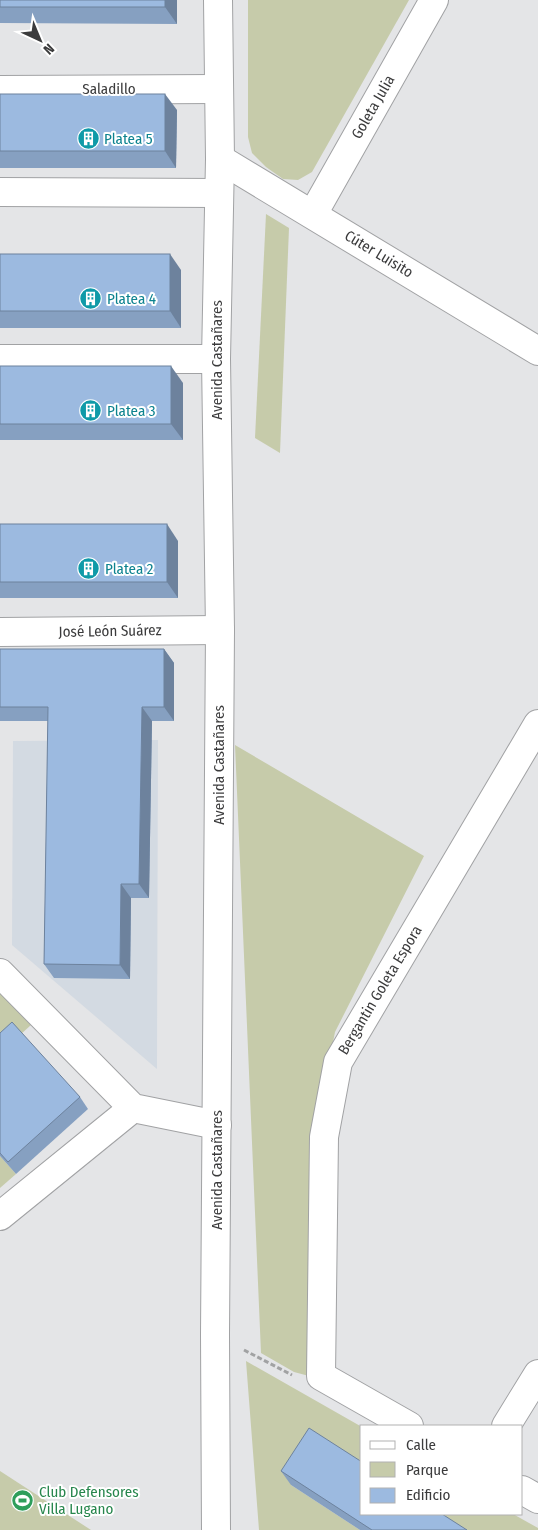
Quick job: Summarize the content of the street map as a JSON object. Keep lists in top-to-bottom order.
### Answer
{
  "streets": {
    "street": [
      "Saladillo",
      "Goleta Julia",
      "Cúter Luisito",
      "Avenida Castañares",
      "José León Suárez",
      "Bergantin Goleta Espora"
    ]
  },
  "crossings": [
    ["Saladillo", "Avenida Castañares"],
    ["Goleta Julia", "Cúter Luisito"],
    ["Cúter Luisito", "Avenida Castañares"],
    ["Avenida Castañares", "José León Suárez"]
  ],
  "places": {
    "building": [
      "Platea 5",
      "Platea 4",
      "Platea 3",
      "Platea 2"
    ],
    "sports": ["Club Defensores Villa Lugano"]
  },
  "legend": ["Calle", "Parque", "Edificio"],
  "north": "bottom right"
}
